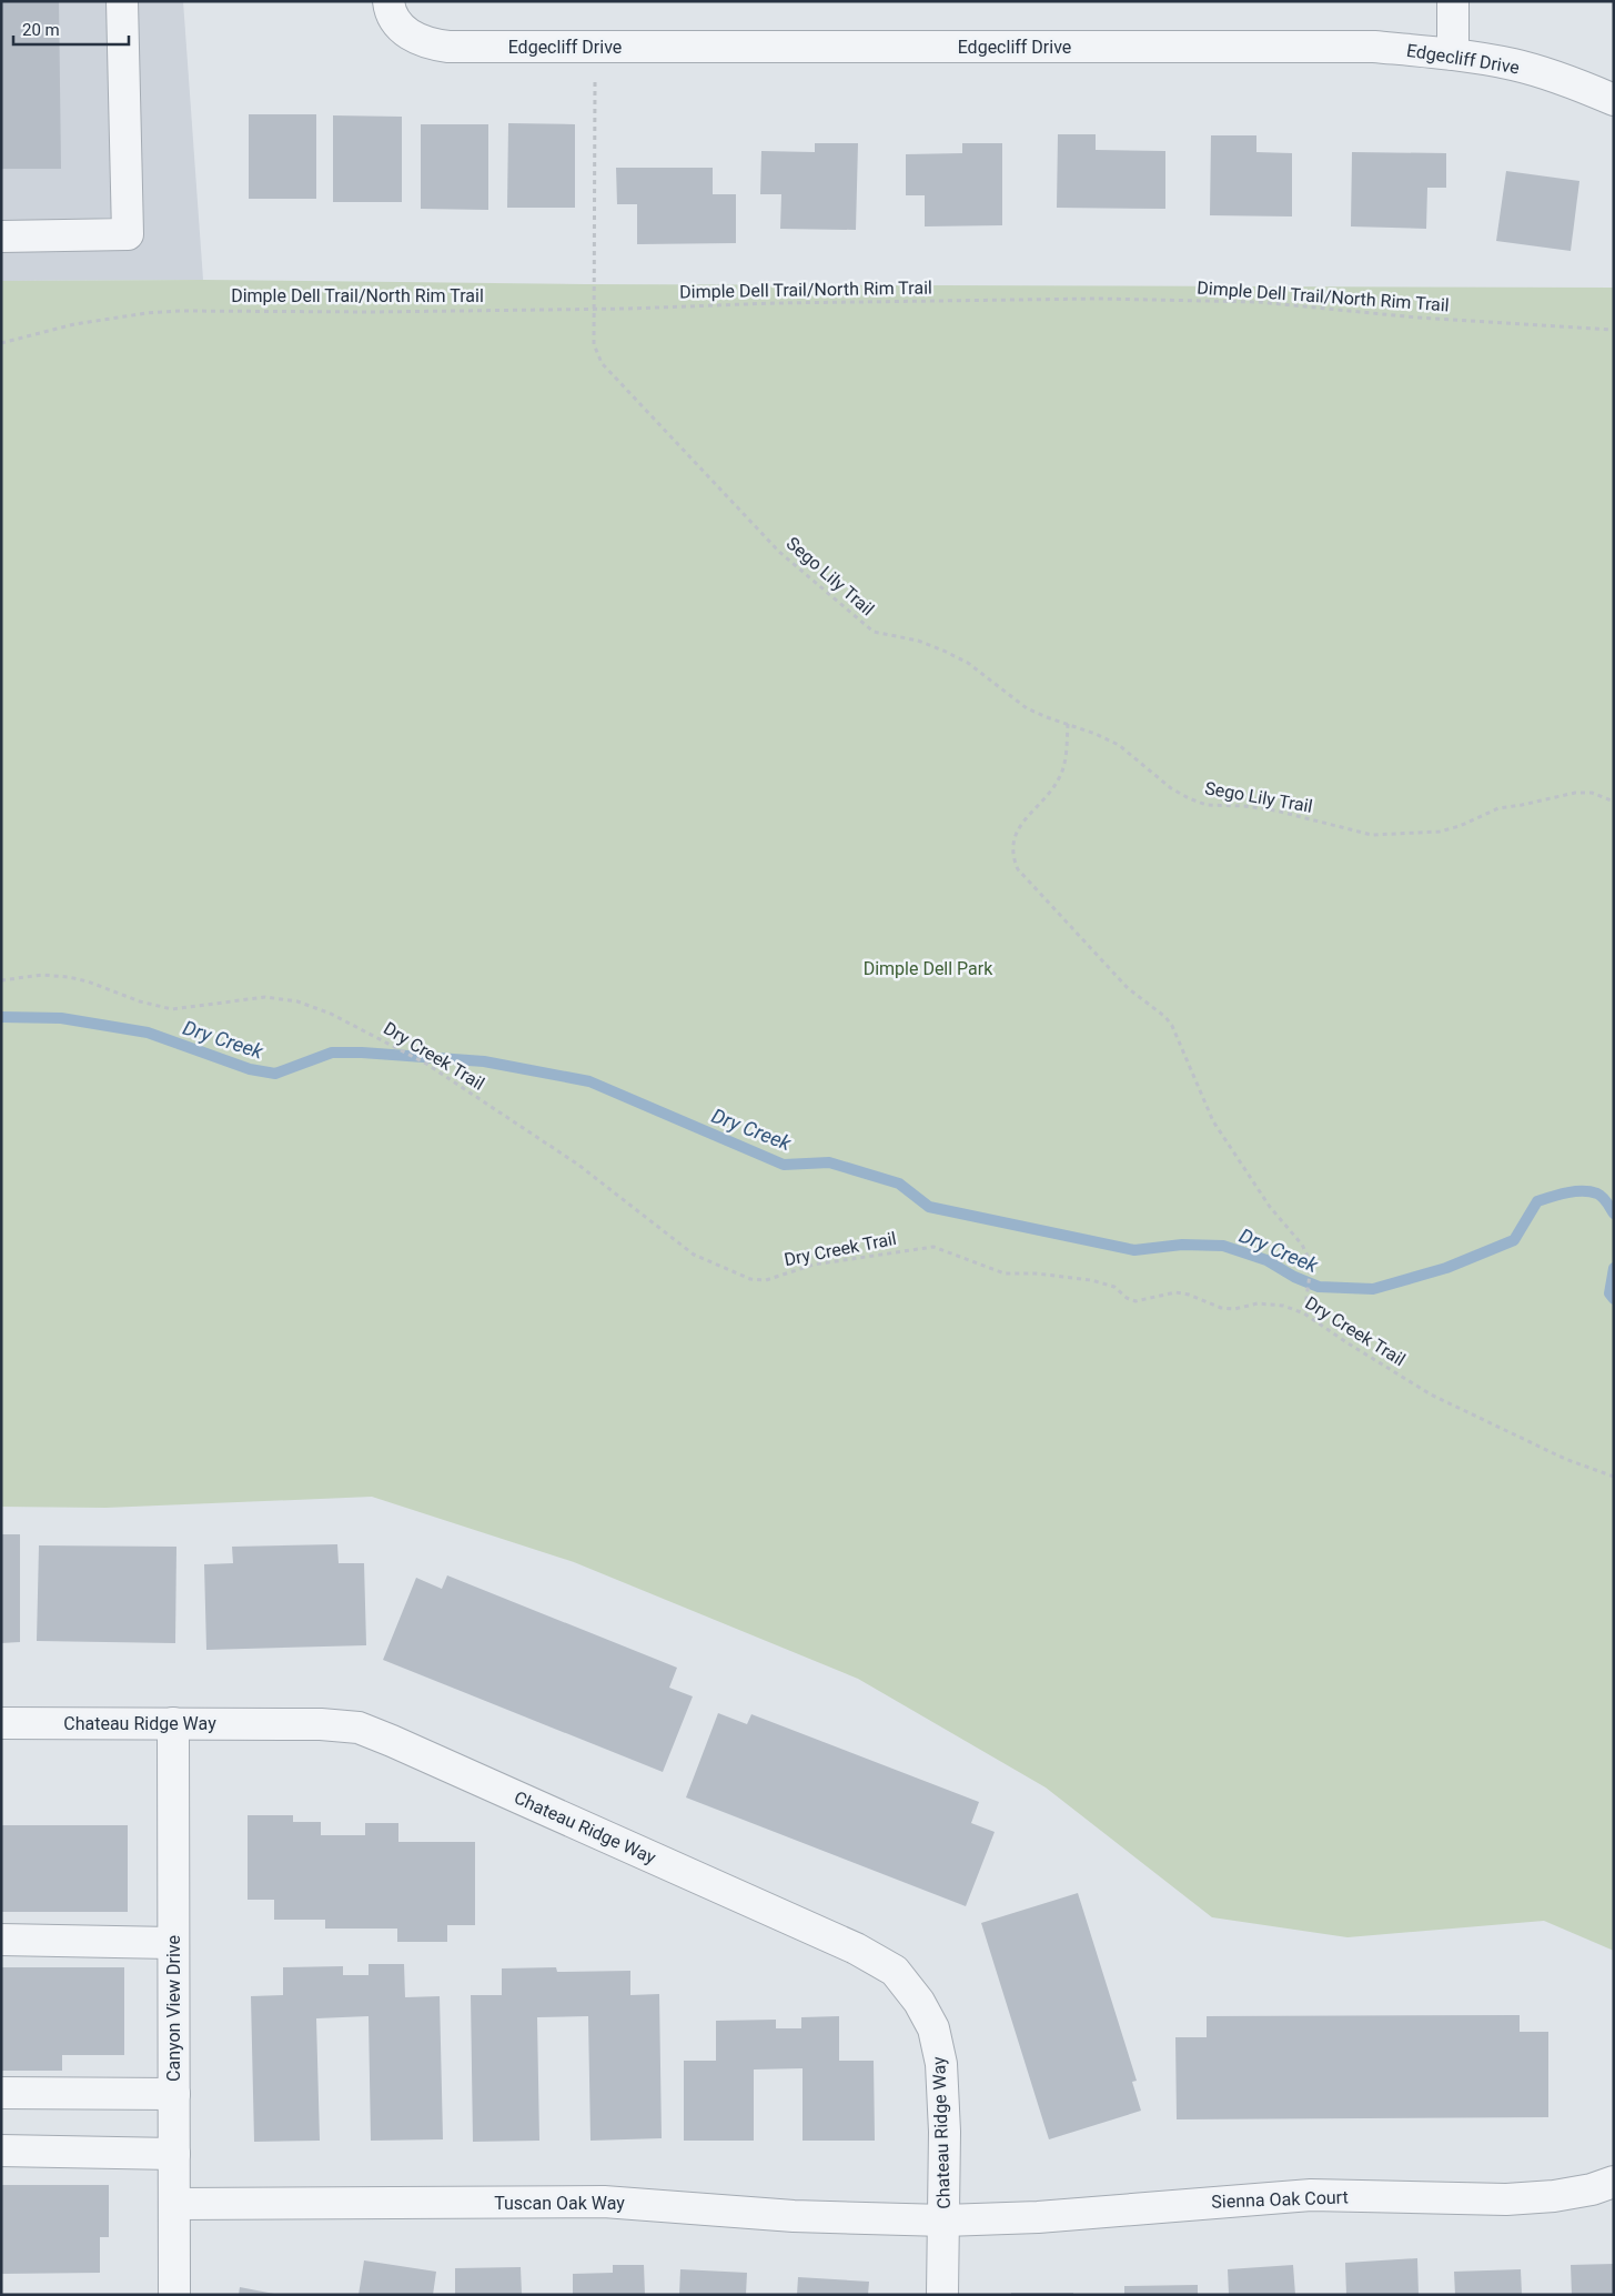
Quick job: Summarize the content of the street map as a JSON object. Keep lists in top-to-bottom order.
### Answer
{
  "streets": {
    "street": [
      "Edgecliff Drive",
      "Chateau Ridge Way",
      "Canyon View Drive",
      "Sienna Oak Court",
      "Tuscan Oak Way"
    ],
    "path": ["Dimple Dell Trail/North Rim Trail", "Sego Lily Trail", "Dry Creek Trail"]
  },
  "crossings": [
    ["Edgecliff Drive", "Sego Lily Trail"],
    ["Dimple Dell Trail/North Rim Trail", "Sego Lily Trail"],
    ["Chateau Ridge Way", "Canyon View Drive"],
    ["Chateau Ridge Way", "Sienna Oak Court"],
    ["Chateau Ridge Way", "Tuscan Oak Way"],
    ["Canyon View Drive", "Tuscan Oak Way"],
    ["Sienna Oak Court", "Tuscan Oak Way"]
  ],
  "water": ["Dry Creek"],
  "parks": ["Dimple Dell Park"],
  "scale_bar": "20 m"
}
